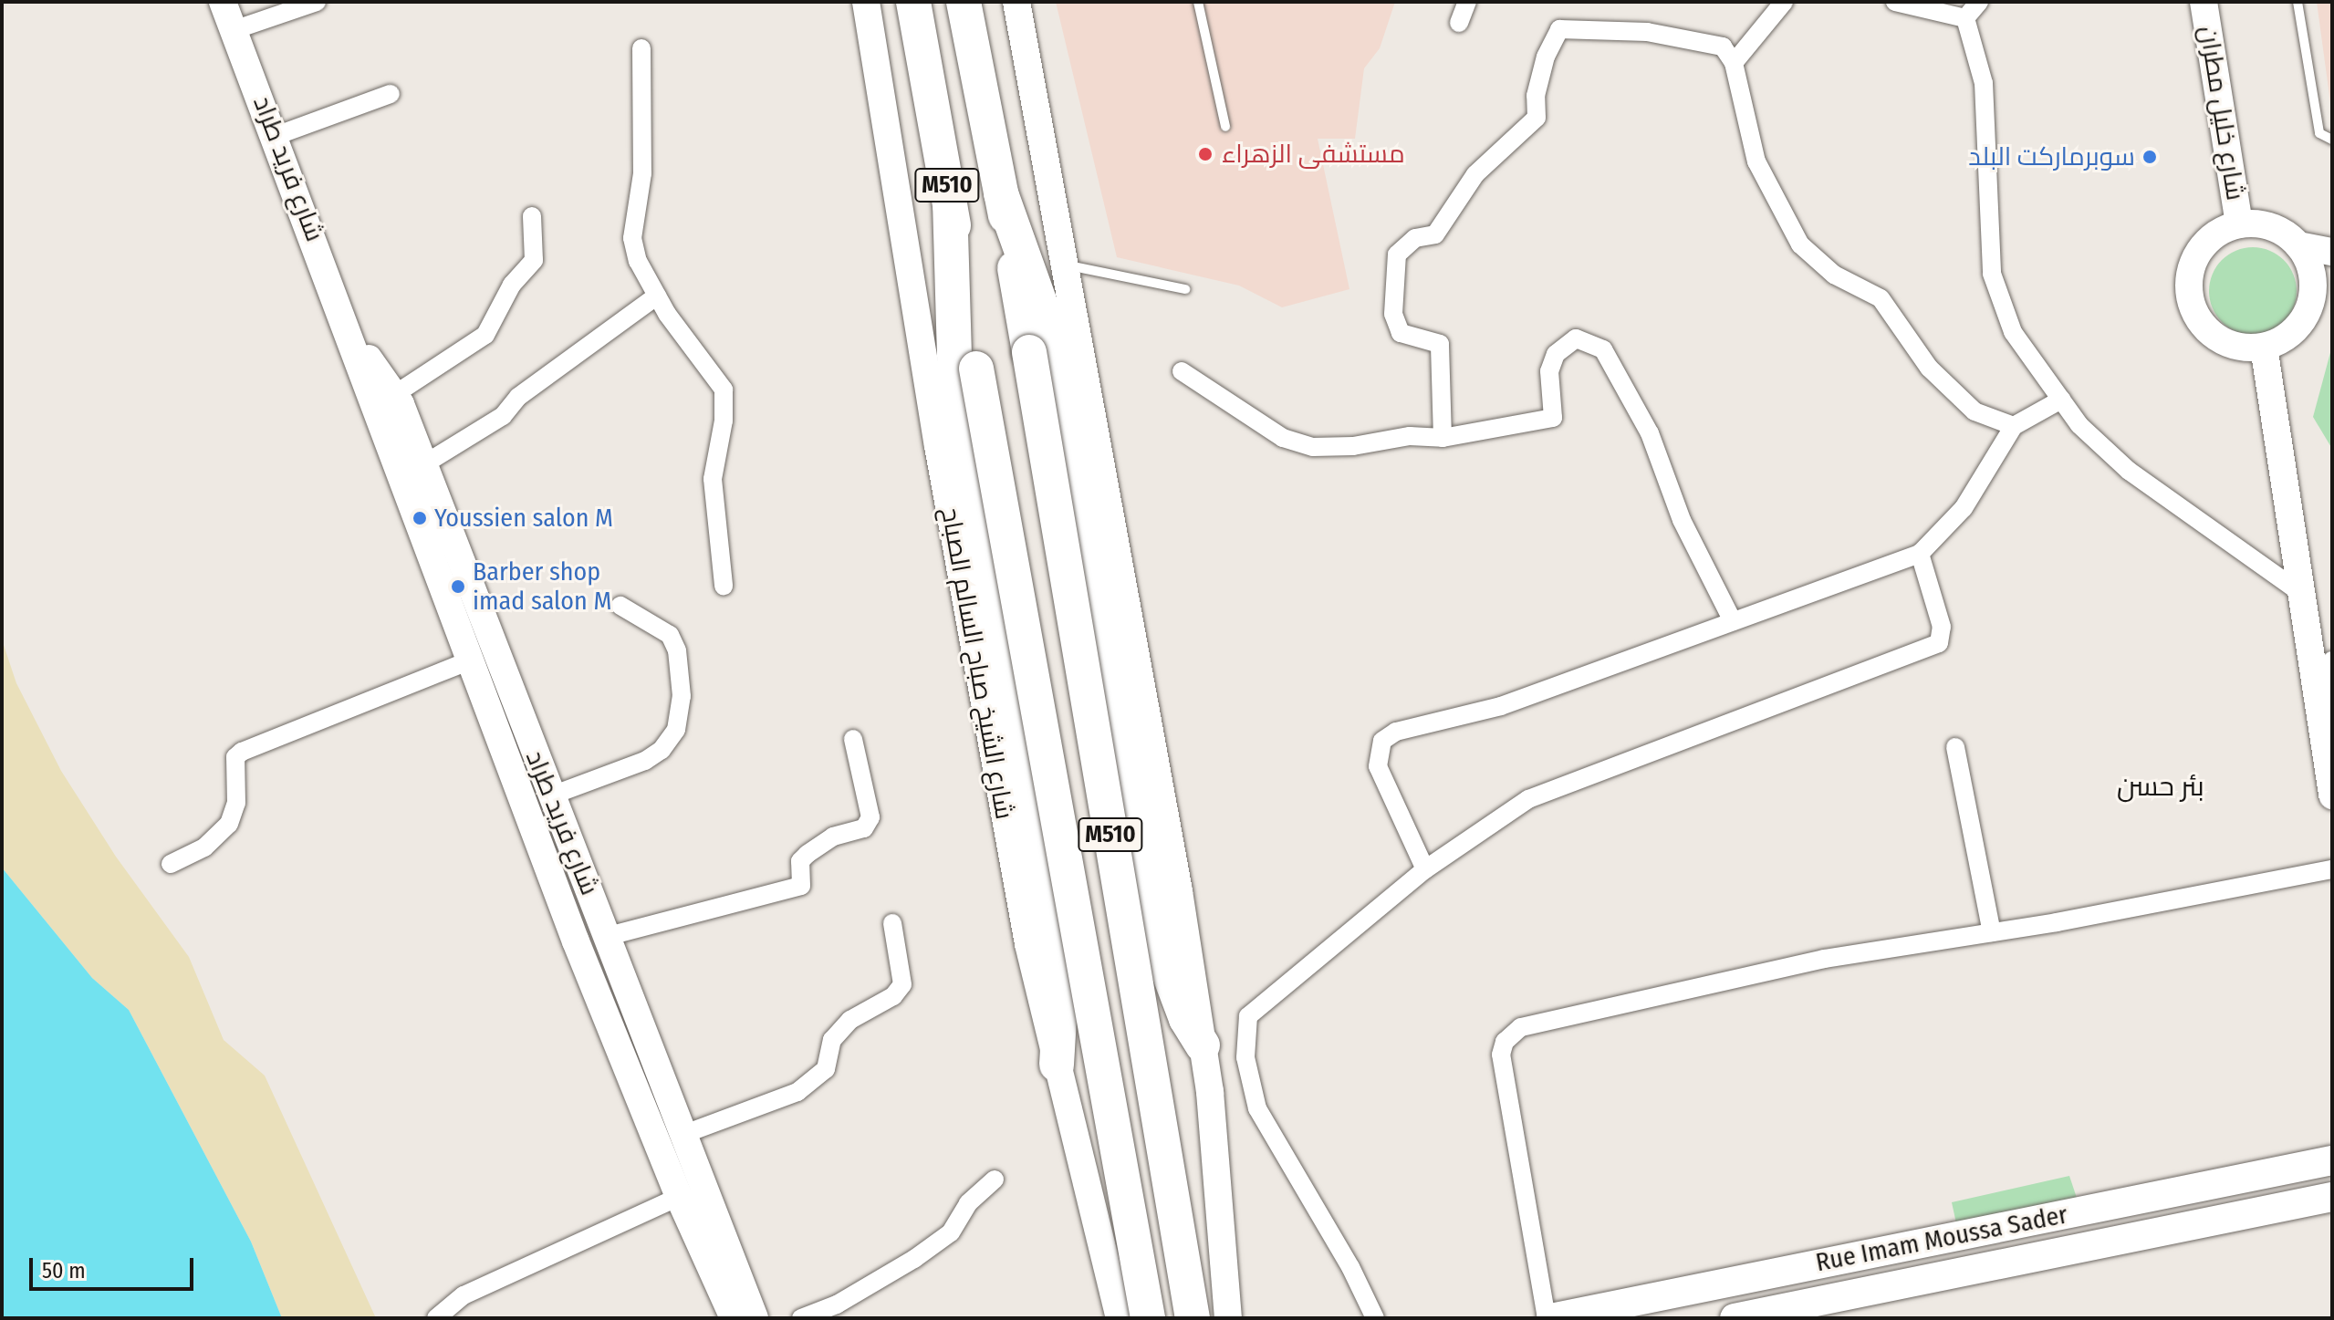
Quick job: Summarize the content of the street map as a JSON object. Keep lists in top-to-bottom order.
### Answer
{
  "streets": {
    "highway": ["M510", "شارع الشيخ صباح السالم الصباح"],
    "main road": ["Rue Imam Moussa Sader"],
    "street": ["شارع خليل مطران", "شارع فريد طراد"]
  },
  "districts": ["بئر حسن"],
  "places": [
    "مستشفى الزهراء",
    "سوبرماركت البلد",
    "Youssien salon M",
    "Barber shop imad salon M"
  ],
  "scale_bar": "50 m"
}
